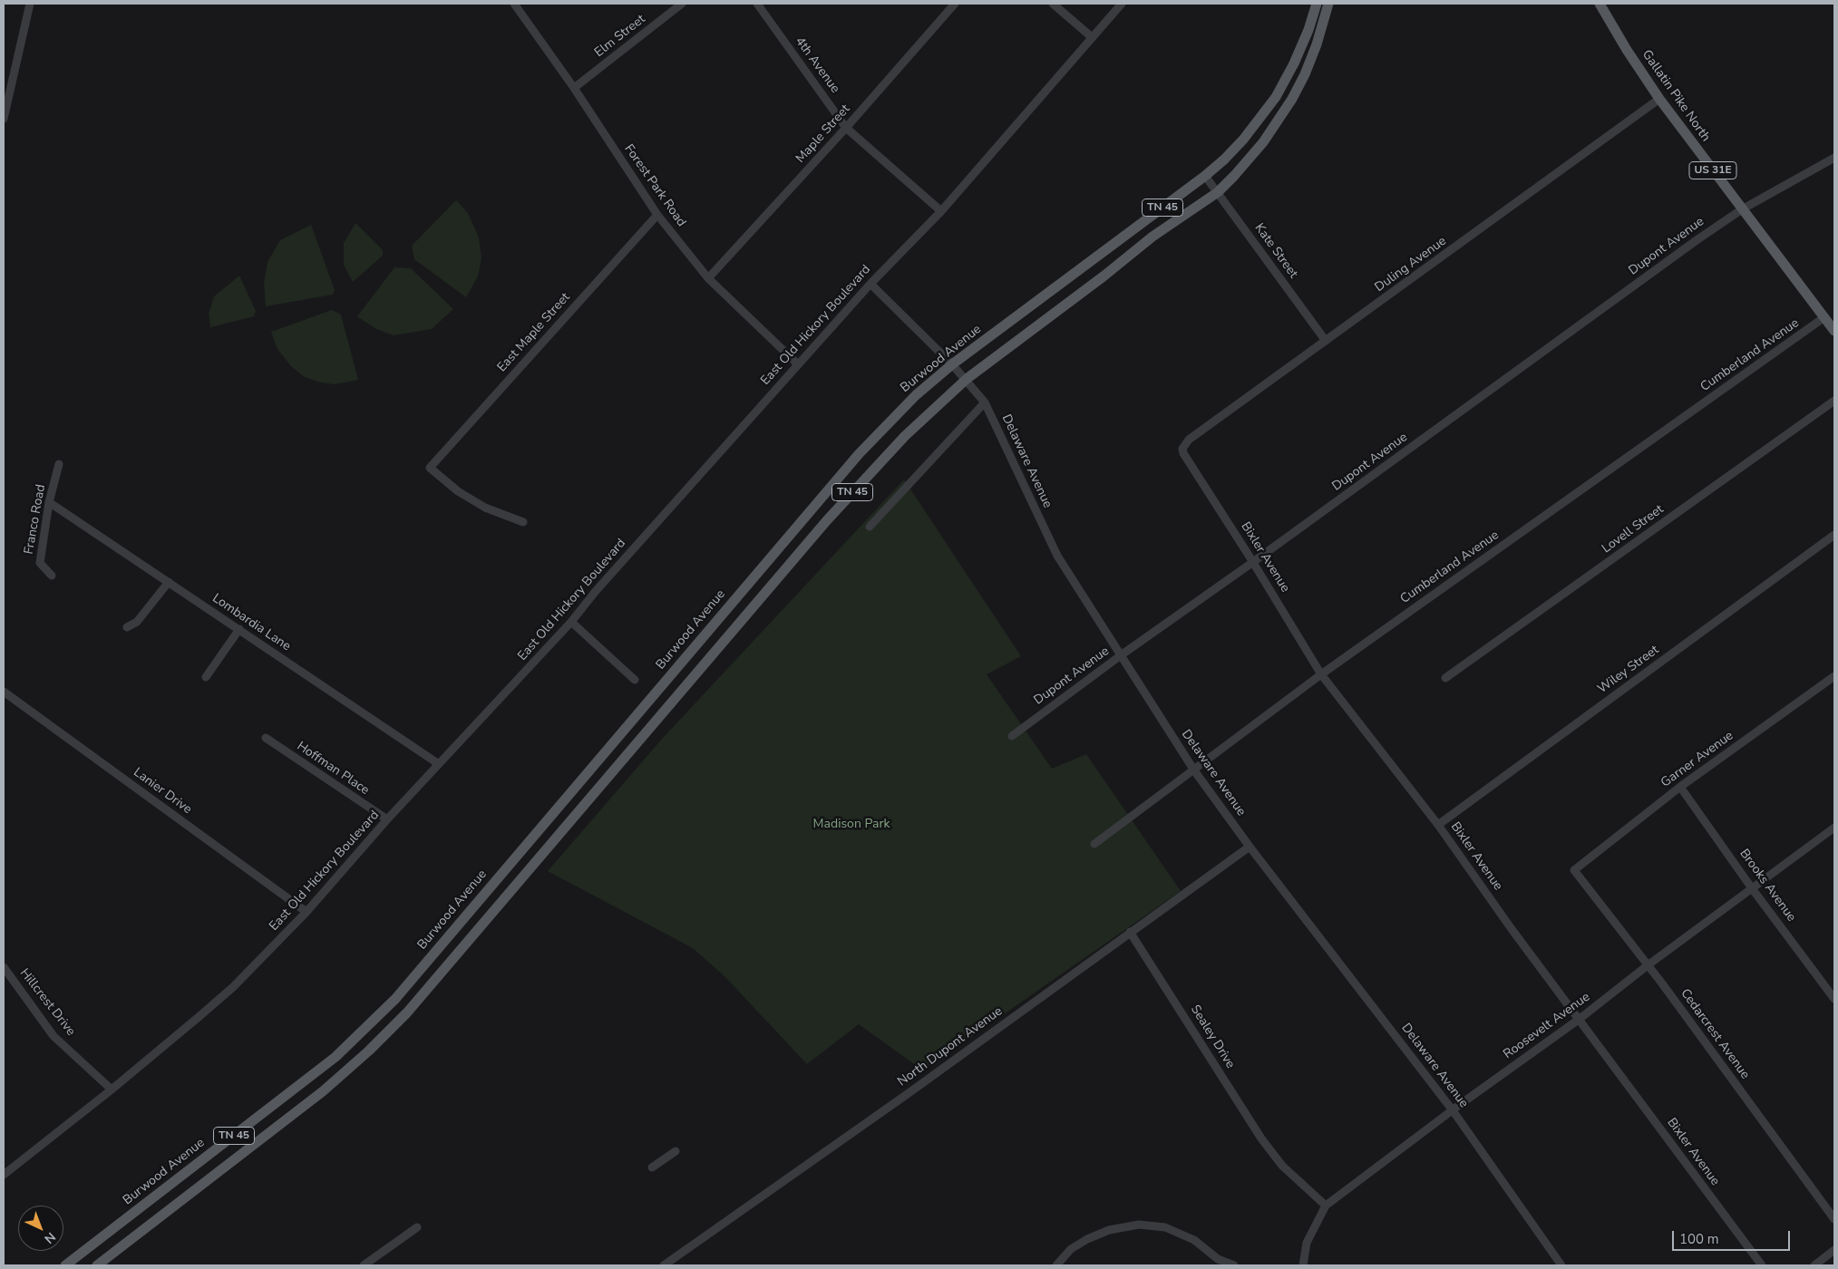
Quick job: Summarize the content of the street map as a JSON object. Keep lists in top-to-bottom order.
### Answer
{
  "streets": {
    "main road": [
      "Gallatin Pike North",
      "US 31E",
      "TN 45",
      "Burwood Avenue"
    ],
    "street": [
      "Elm Street",
      "4th Avenue",
      "Maple Street",
      "Forest Park Road",
      "Dupont Avenue",
      "Kate Street",
      "Duling Avenue",
      "East Old Hickory Boulevard",
      "East Maple Street",
      "Cumberland Avenue",
      "Delaware Avenue",
      "Franco Road",
      "Lovell Street",
      "Bixler Avenue",
      "Lombardia Lane",
      "Wiley Street",
      "Garner Avenue",
      "Hoffman Place",
      "Lanier Drive",
      "Brooks Avenue",
      "Hillcrest Drive",
      "Roosevelt Avenue",
      "Cedarcrest Avenue",
      "Sealey Drive",
      "North Dupont Avenue"
    ]
  },
  "crossings": [
    ["Elm Street", "Forest Park Road"],
    ["4th Avenue", "Maple Street"],
    ["4th Avenue", "East Old Hickory Boulevard"],
    ["Gallatin Pike North", "Dupont Avenue"],
    ["Gallatin Pike North", "Duling Avenue"],
    ["Gallatin Pike North", "Cumberland Avenue"],
    ["Maple Street", "Forest Park Road"],
    ["Forest Park Road", "East Old Hickory Boulevard"],
    ["Forest Park Road", "East Maple Street"],
    ["TN 45", "Kate Street"],
    ["TN 45", "Delaware Avenue"],
    ["Dupont Avenue", "Delaware Avenue"],
    ["Dupont Avenue", "Bixler Avenue"],
    ["Kate Street", "Duling Avenue"],
    ["Kate Street", "Burwood Avenue"],
    ["Duling Avenue", "Bixler Avenue"],
    ["East Old Hickory Boulevard", "Delaware Avenue"],
    ["East Old Hickory Boulevard", "Lombardia Lane"],
    ["East Old Hickory Boulevard", "Hoffman Place"],
    ["East Old Hickory Boulevard", "Lanier Drive"],
    ["East Old Hickory Boulevard", "Hillcrest Drive"],
    ["Cumberland Avenue", "Delaware Avenue"],
    ["Cumberland Avenue", "Bixler Avenue"],
    ["Burwood Avenue", "Delaware Avenue"],
    ["Delaware Avenue", "Roosevelt Avenue"],
    ["Delaware Avenue", "North Dupont Avenue"],
    ["Franco Road", "Lombardia Lane"],
    ["Bixler Avenue", "Wiley Street"],
    ["Bixler Avenue", "Roosevelt Avenue"],
    ["Garner Avenue", "Brooks Avenue"],
    ["Garner Avenue", "Cedarcrest Avenue"],
    ["Brooks Avenue", "Roosevelt Avenue"],
    ["Roosevelt Avenue", "Cedarcrest Avenue"],
    ["Roosevelt Avenue", "Sealey Drive"],
    ["Sealey Drive", "North Dupont Avenue"]
  ],
  "parks": ["Madison Park"],
  "scale_bar": "100 m",
  "north": "bottom right"
}
